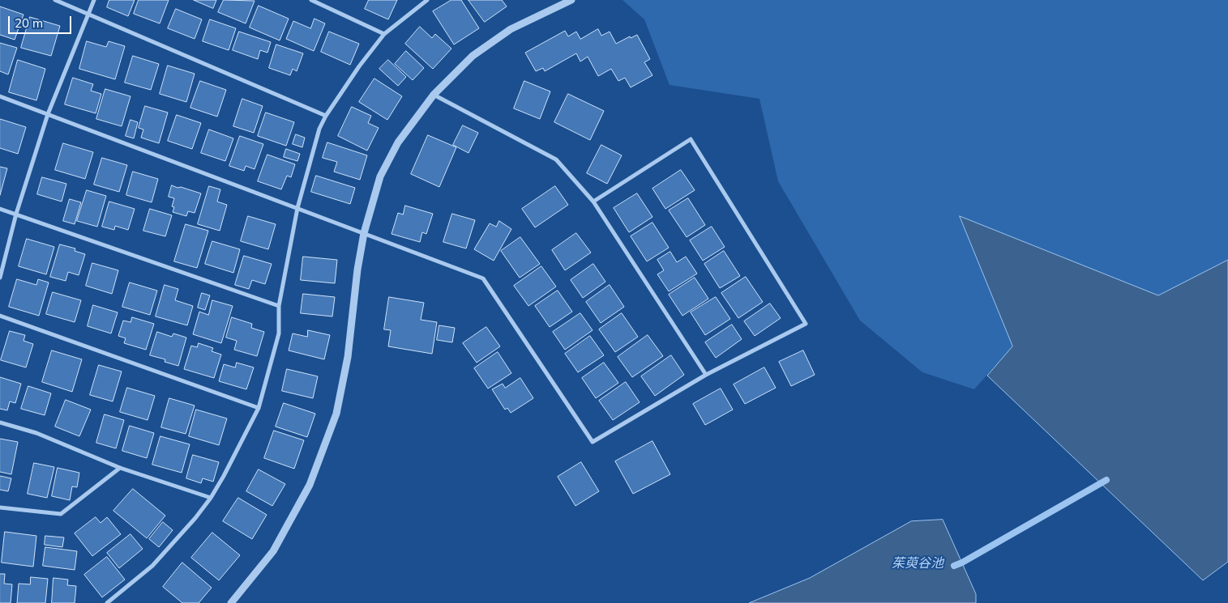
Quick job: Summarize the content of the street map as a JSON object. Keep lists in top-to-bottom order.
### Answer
{
  "water": ["茱萸谷池"],
  "scale_bar": "20 m"
}
